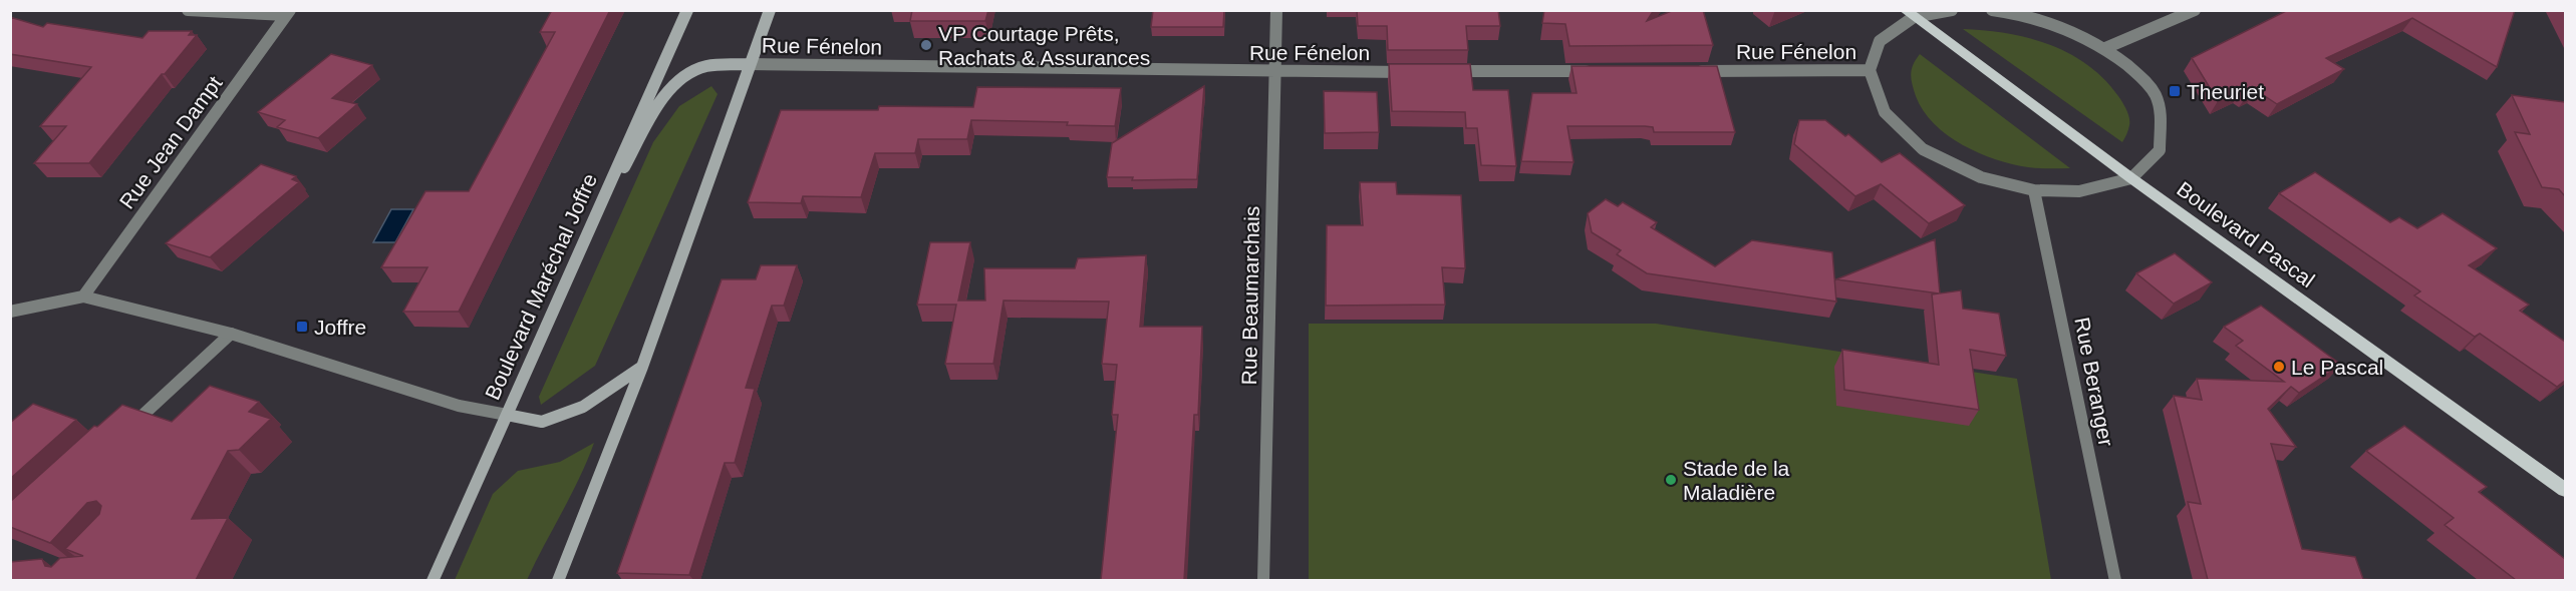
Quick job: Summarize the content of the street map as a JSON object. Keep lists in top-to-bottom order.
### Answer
{
  "streets": {
    "main road": ["Boulevard Pascal", "Boulevard Maréchal Joffre"],
    "street": [
      "Rue Fénelon",
      "Rue Jean Dampt",
      "Rue Beaumarchais",
      "Rue Beranger"
    ]
  },
  "crossings": [
    ["Rue Fénelon", "Rue Beaumarchais"]
  ],
  "places": {
    "other": ["VP Courtage Prêts, Rachats & Assurances", "Le Pascal", "Stade de la Maladière"],
    "transit": ["Theuriet", "Joffre"]
  }
}
